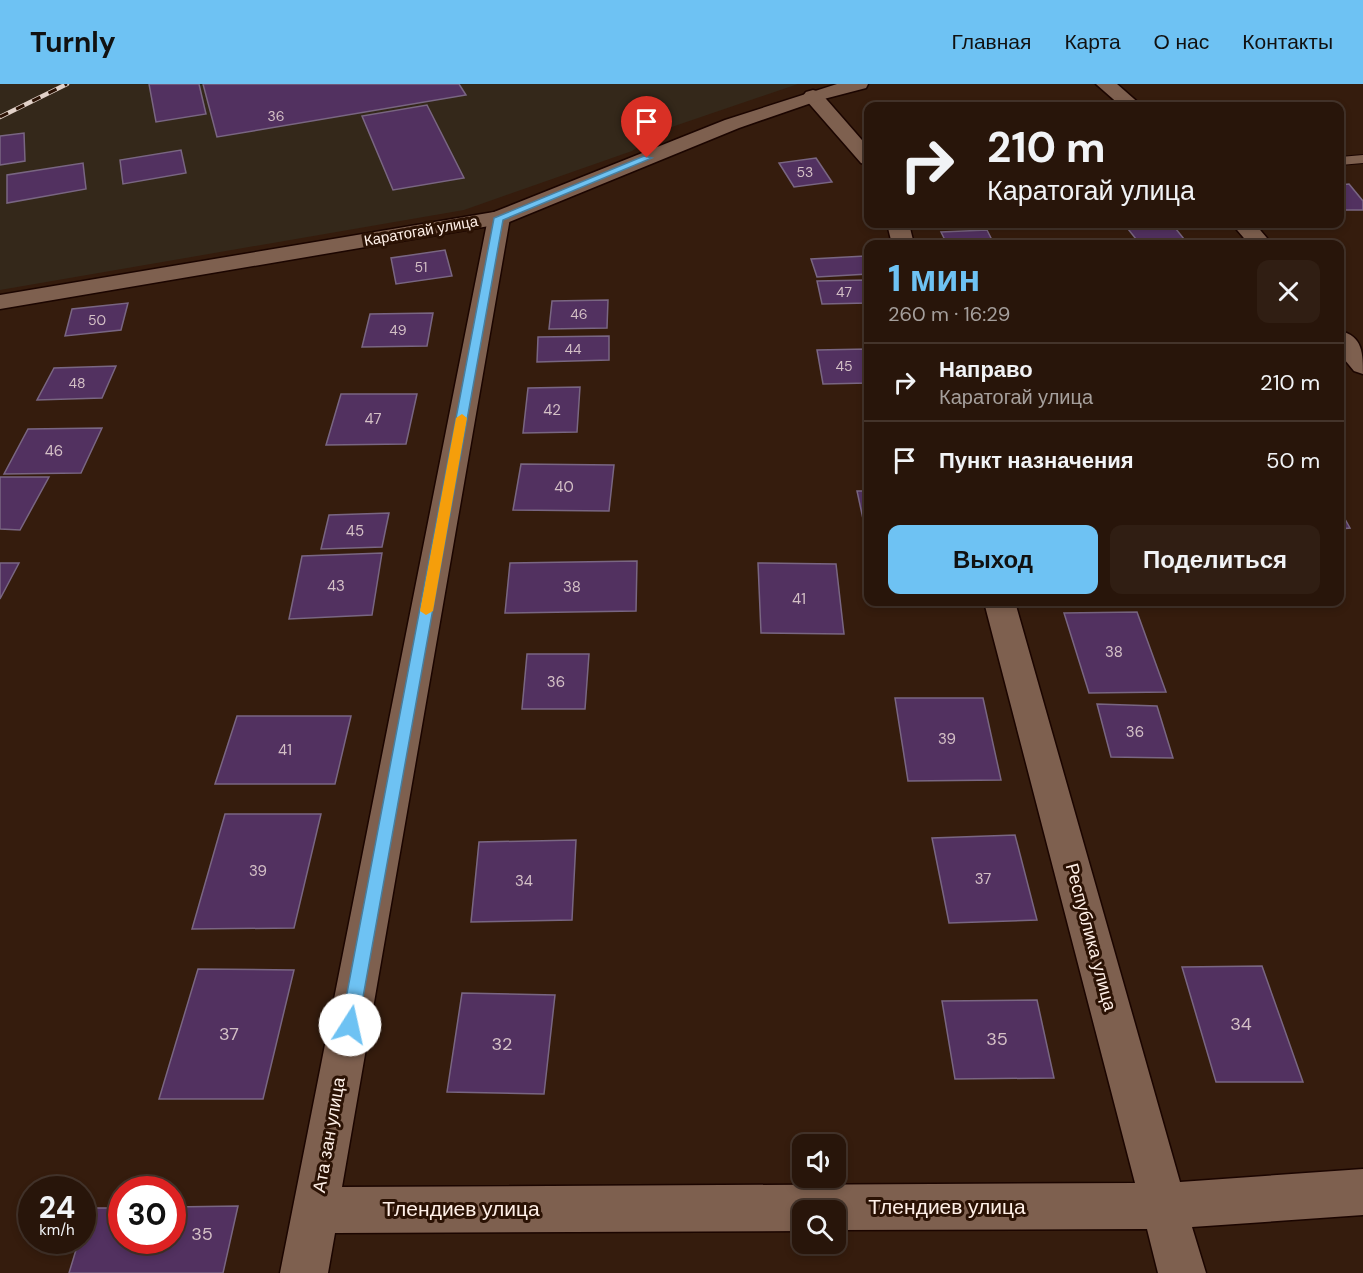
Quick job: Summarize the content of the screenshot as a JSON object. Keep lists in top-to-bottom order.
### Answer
{
  "streets": {
    "street": [
      "Каратогай улица",
      "Республика улица",
      "Ата зан улица",
      "Тлендиев улица"
    ]
  },
  "crossings": [
    ["Каратогай улица", "Ата зан улица"],
    ["Республика улица", "Тлендиев улица"],
    ["Ата зан улица", "Тлендиев улица"]
  ],
  "house_numbers": [
    "36",
    "53",
    "51",
    "47",
    "46",
    "50",
    "49",
    "44",
    "45",
    "48",
    "42",
    "47",
    "46",
    "40",
    "45",
    "43",
    "38",
    "41",
    "38",
    "36",
    "36",
    "39",
    "41",
    "39",
    "37",
    "34",
    "34",
    "37",
    "35",
    "32",
    "35"
  ],
  "page": {
    "header": "Turnly",
    "nav": [
      "Главная",
      "Карта",
      "О нас",
      "Контакты"
    ],
    "turn": ["210 m", "Каратогай улица"],
    "heading": ["1 мин", "260 m · 16:29"],
    "list": [
      {
        "name": "Направо",
        "note": "Каратогай улица",
        "value": "210 m"
      },
      {
        "name": "Пункт назначения",
        "value": "50 m"
      }
    ],
    "buttons": ["Выход", "Поделиться"],
    "speed": "24 km/h",
    "limit": "30"
  }
}
